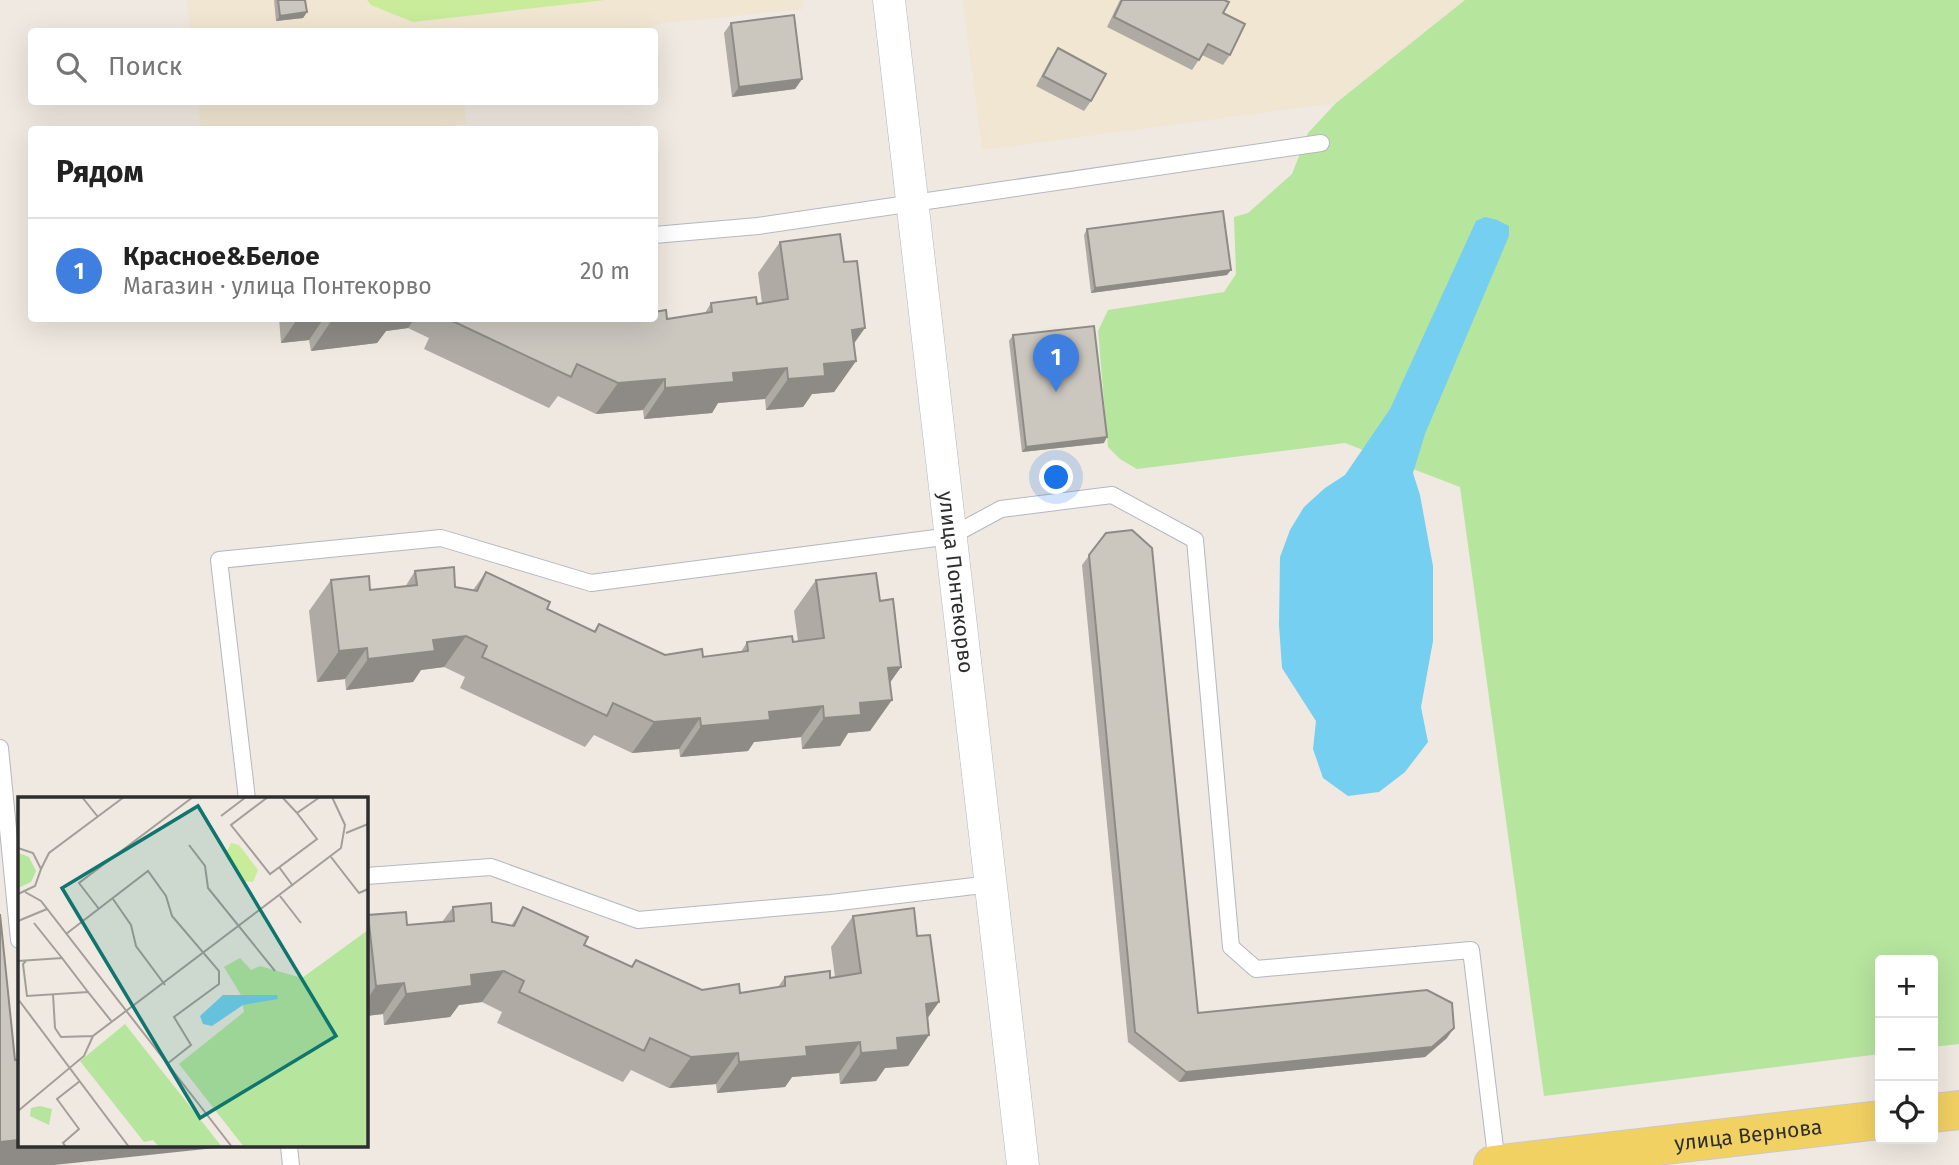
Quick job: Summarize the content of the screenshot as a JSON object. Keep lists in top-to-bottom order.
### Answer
{
  "streets": {
    "main road": ["улица Вернова"],
    "street": ["улица Понтекорво"]
  },
  "page": {
    "search": "Поиск",
    "heading": "Рядом",
    "list": [
      {
        "mark": "1",
        "name": "Красное&Белое",
        "note": "Магазин · улица Понтекорво",
        "value": "20 m"
      }
    ],
    "pins": "1",
    "map_buttons": ["+", "−"]
  }
}
